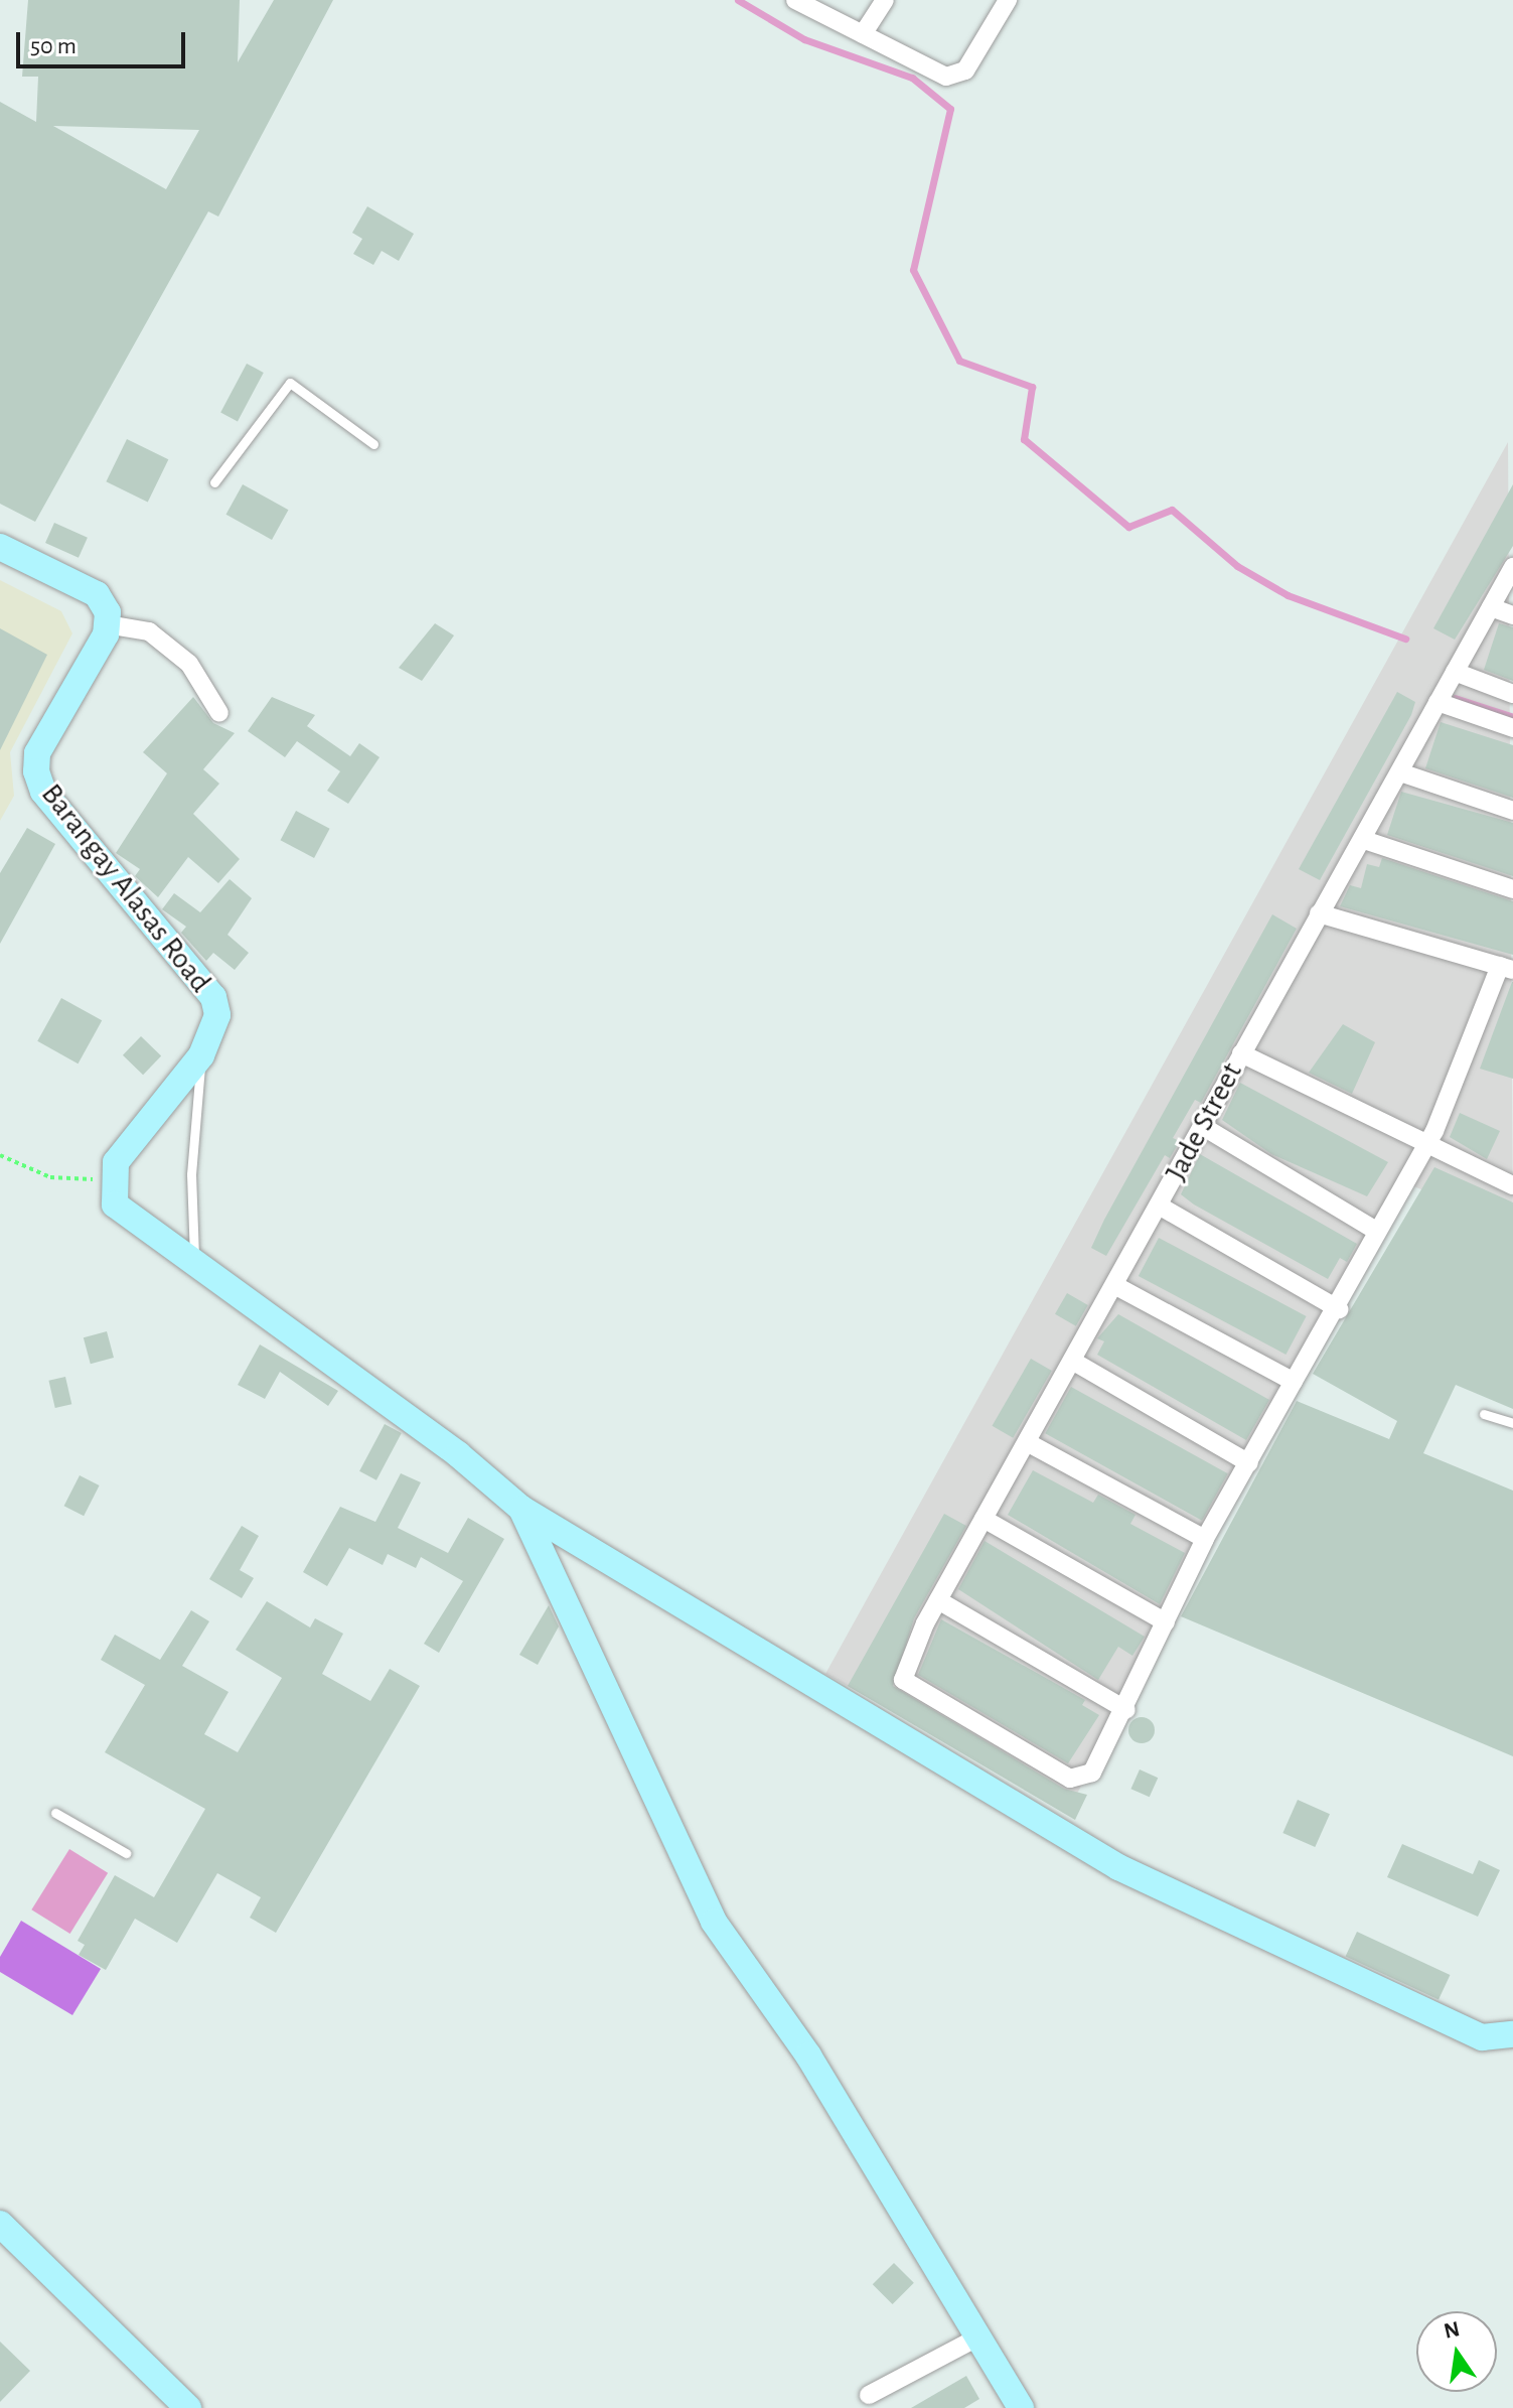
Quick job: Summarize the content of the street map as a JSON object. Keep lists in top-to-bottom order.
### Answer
{
  "streets": {
    "street": ["Barangay Alasas Road", "Jade Street"]
  },
  "scale_bar": "50 m",
  "north": "top"
}
